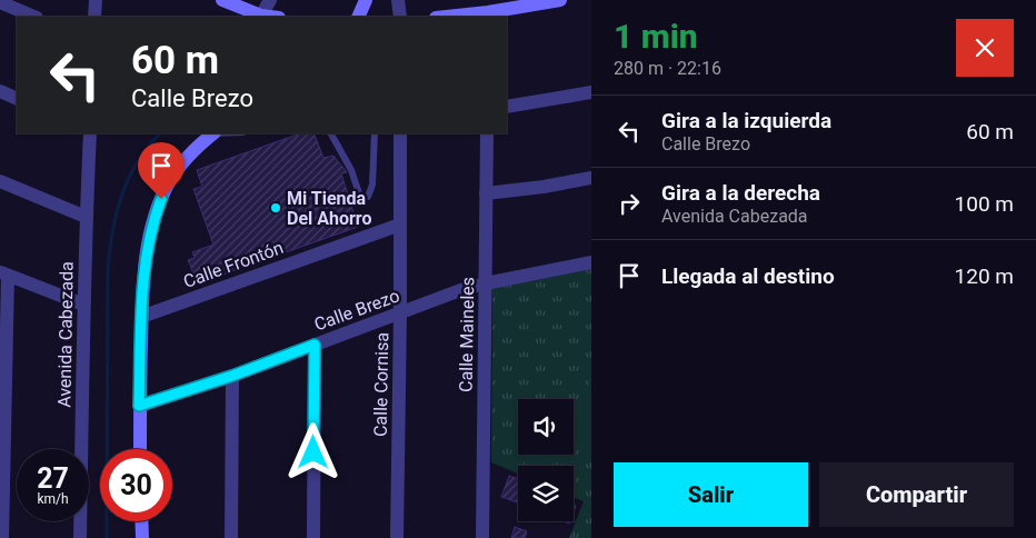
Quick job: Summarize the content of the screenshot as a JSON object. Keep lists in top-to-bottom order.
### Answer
{
  "streets": {
    "street": [
      "Calle Frontón",
      "Calle Brezo",
      "Avenida Cabezada",
      "Calle Maineles",
      "Calle Cornisa"
    ]
  },
  "crossings": [
    ["Calle Frontón", "Calle Cornisa"],
    ["Calle Brezo", "Calle Maineles"],
    ["Calle Brezo", "Calle Cornisa"]
  ],
  "places": ["Mi Tienda Del Ahorro"],
  "page": {
    "heading": ["1 min", "280 m · 22:16"],
    "turn": ["60 m", "Calle Brezo"],
    "list": [
      {
        "name": "Gira a la izquierda",
        "note": "Calle Brezo",
        "value": "60 m"
      },
      {
        "name": "Gira a la derecha",
        "note": "Avenida Cabezada",
        "value": "100 m"
      },
      {
        "name": "Llegada al destino",
        "value": "120 m"
      }
    ],
    "speed": "27 km/h",
    "limit": "30",
    "buttons": ["Salir", "Compartir"]
  }
}
